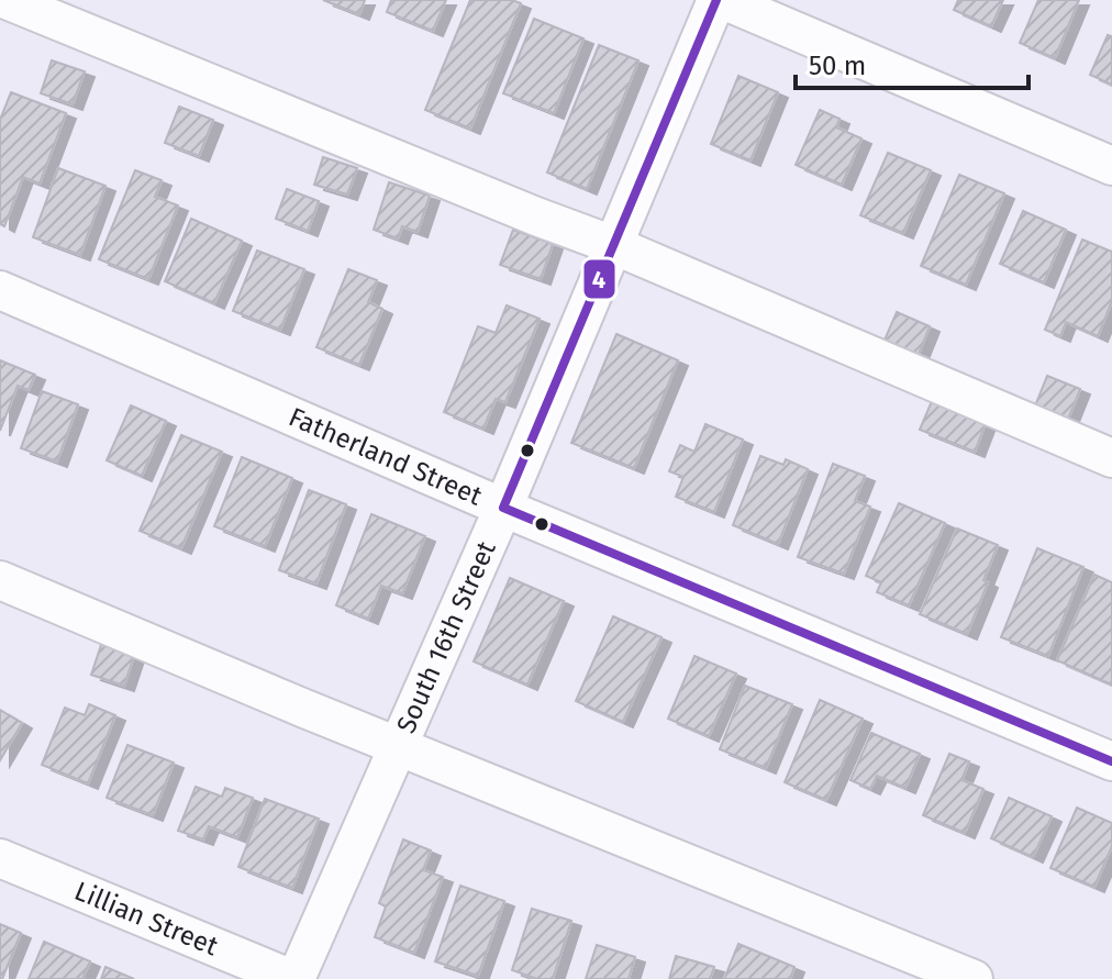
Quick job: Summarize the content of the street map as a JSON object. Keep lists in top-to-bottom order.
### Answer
{
  "streets": {
    "street": ["Fatherland Street", "South 16th Street", "Lillian Street"]
  },
  "crossings": [
    ["Fatherland Street", "South 16th Street"],
    ["South 16th Street", "Lillian Street"]
  ],
  "lines": ["transit line 4"],
  "scale_bar": "50 m"
}
